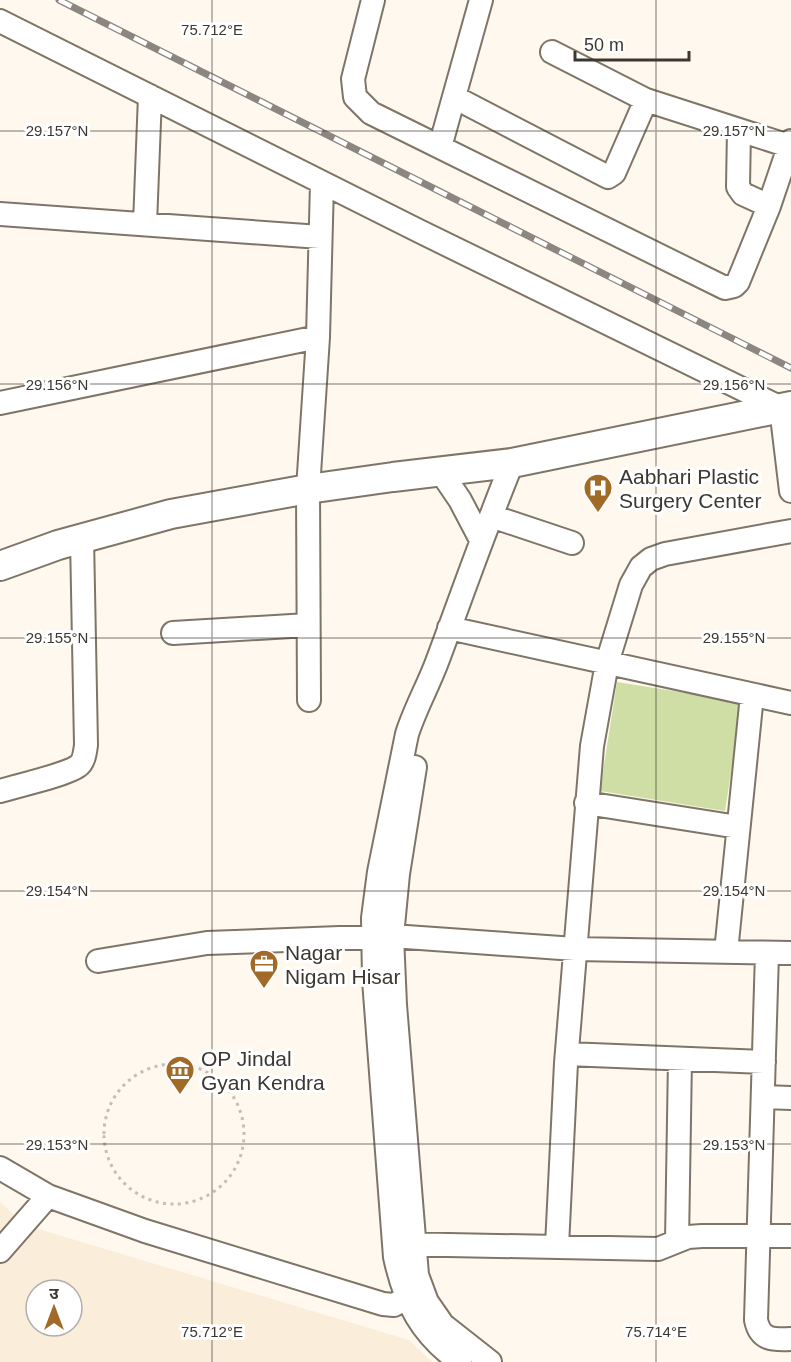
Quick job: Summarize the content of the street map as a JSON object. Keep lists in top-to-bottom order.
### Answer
{
  "places": {
    "hospital": ["Aabhari Plastic Surgery Center"],
    "office": ["Nagar Nigam Hisar"],
    "museum": ["OP Jindal Gyan Kendra"]
  },
  "scale_bar": "50 m",
  "north": "top",
  "coordinates": [
    "75.712°E",
    "29.157°N",
    "29.156°N",
    "29.155°N",
    "29.154°N",
    "29.153°N",
    "75.714°E"
  ]
}
